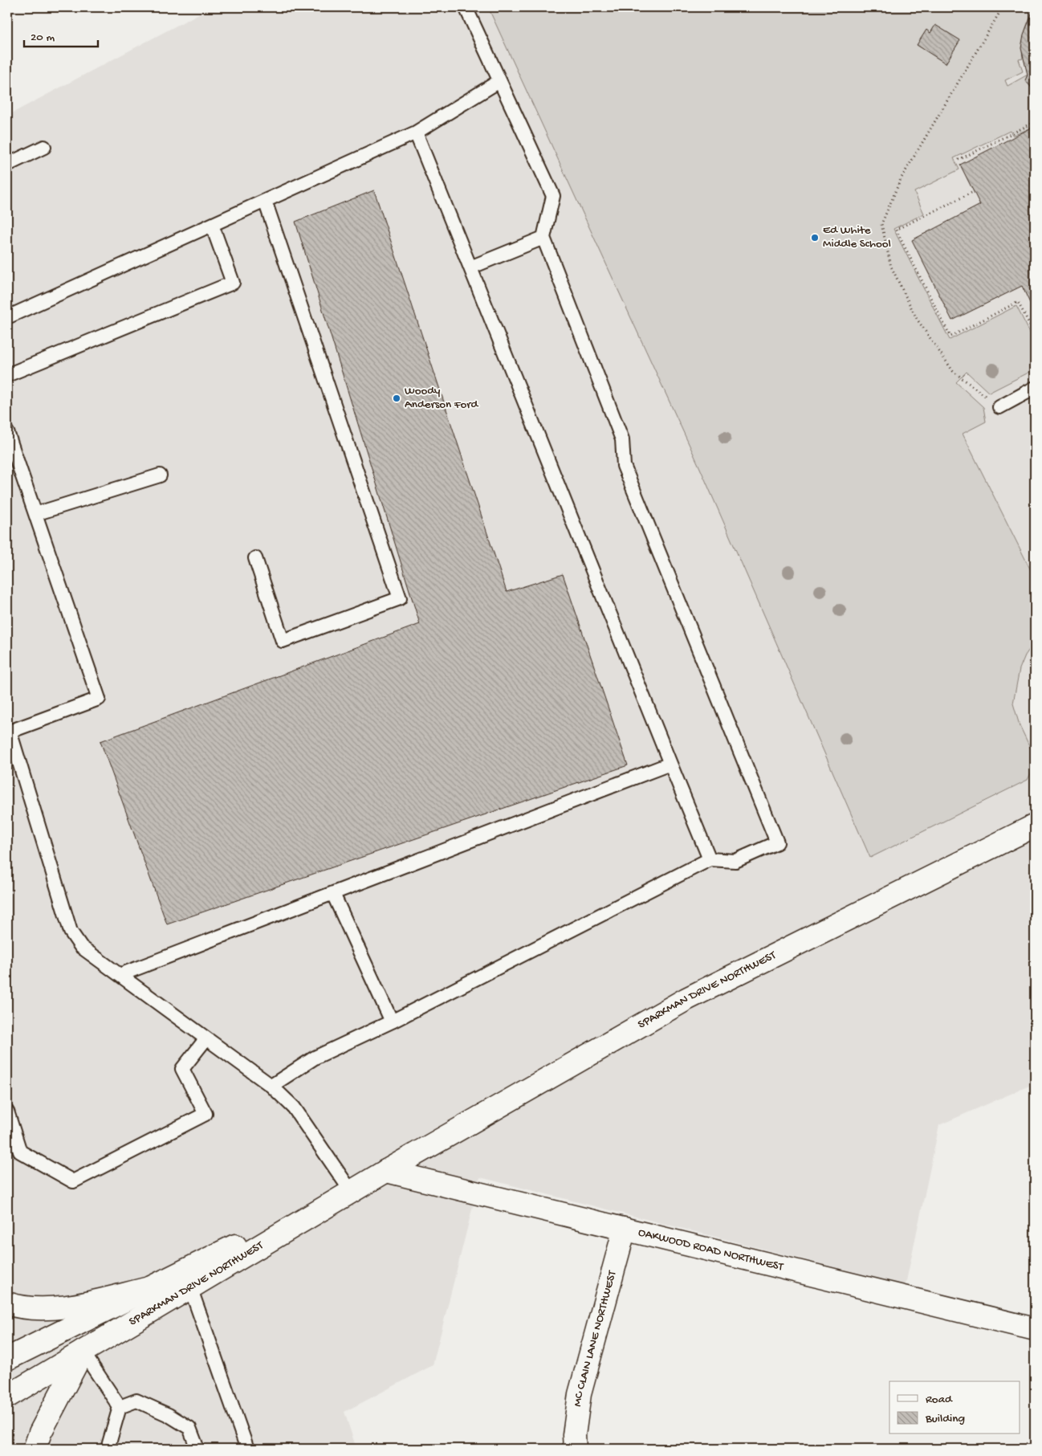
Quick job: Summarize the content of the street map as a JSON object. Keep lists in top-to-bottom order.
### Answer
{
  "streets": {
    "main road": ["SPARKMAN DRIVE NORTHWEST", "OAKWOOD ROAD NORTHWEST", "MC CLAIN LANE NORTHWEST"]
  },
  "crossings": [
    ["SPARKMAN DRIVE NORTHWEST", "OAKWOOD ROAD NORTHWEST"],
    ["OAKWOOD ROAD NORTHWEST", "MC CLAIN LANE NORTHWEST"]
  ],
  "places": ["Ed White Middle School", "Woody Anderson Ford"],
  "legend": ["Road", "Building"],
  "scale_bar": "20 m"
}
